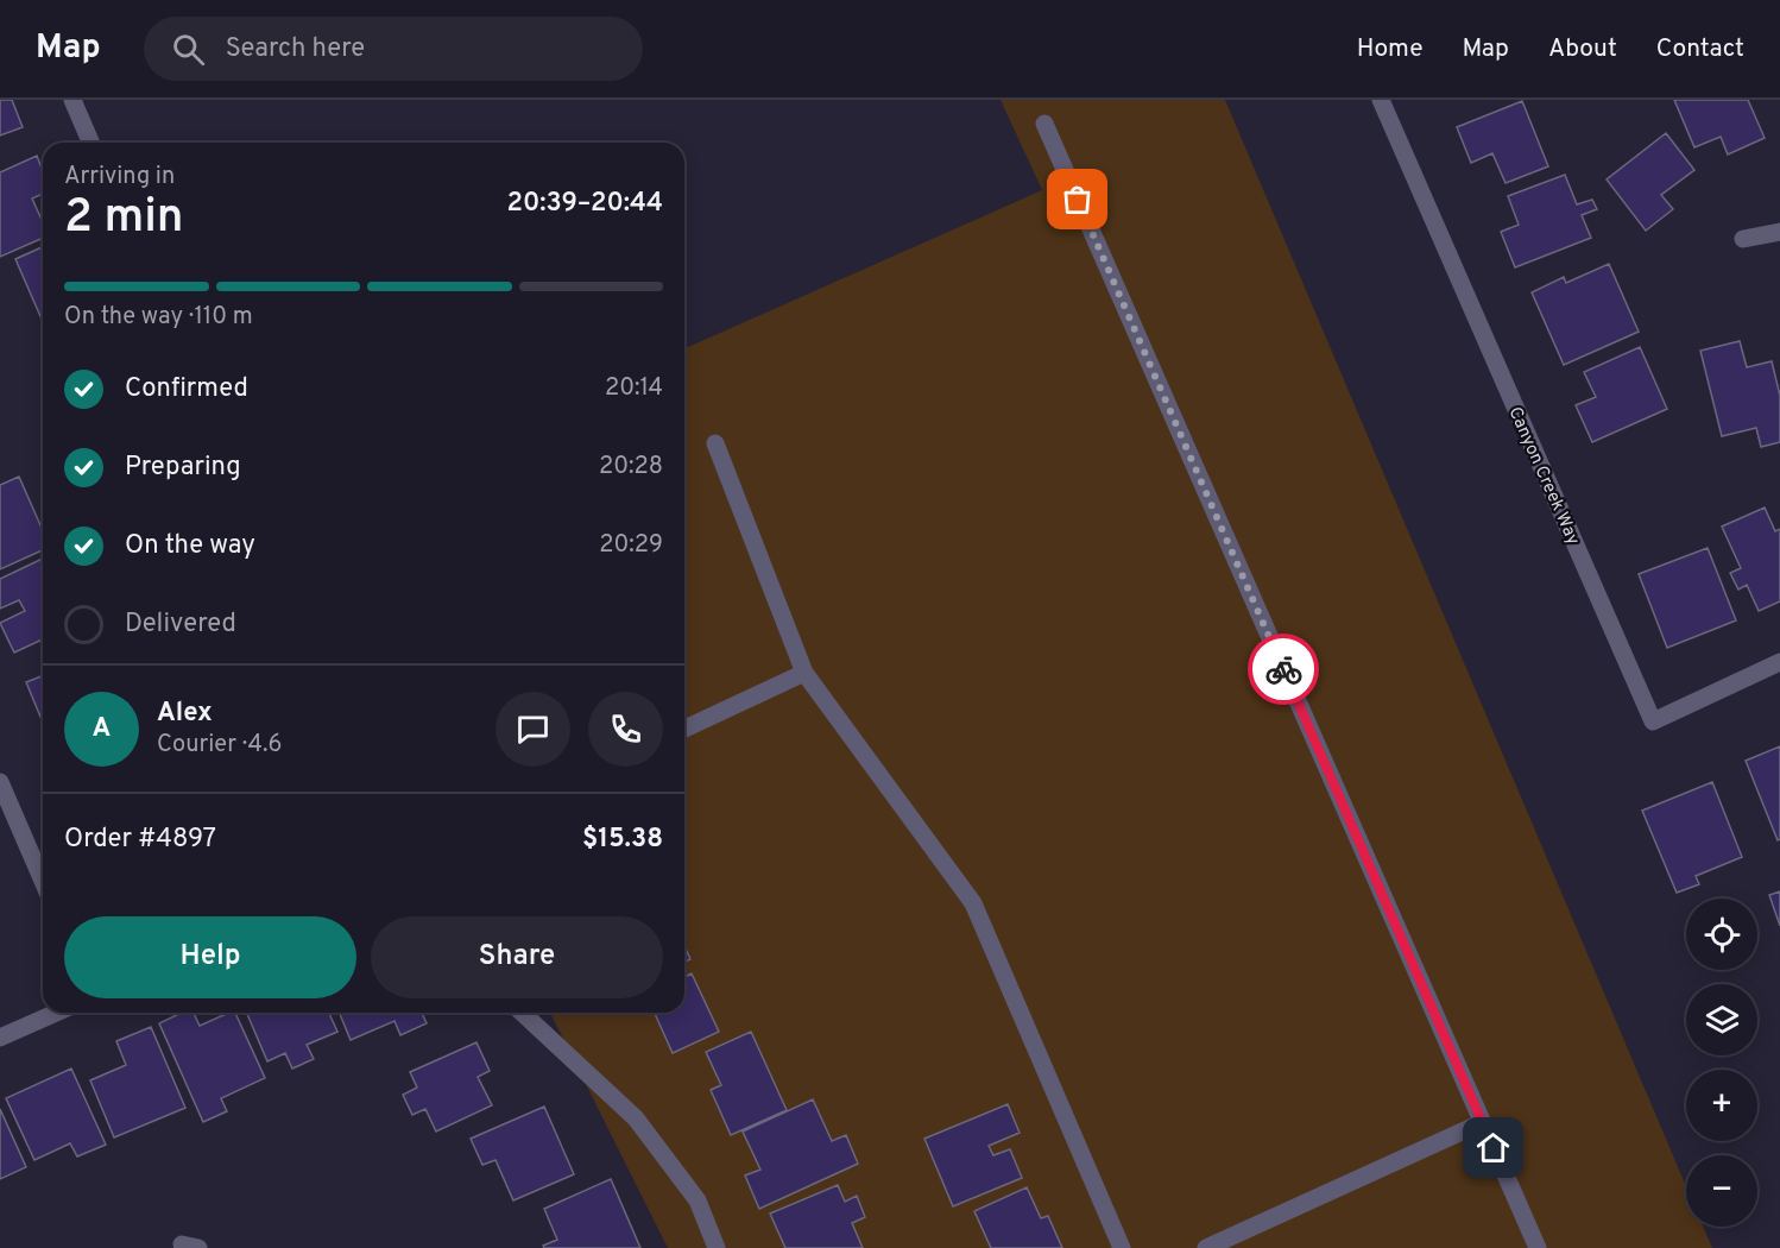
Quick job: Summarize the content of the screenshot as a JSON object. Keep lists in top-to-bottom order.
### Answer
{
  "streets": {
    "street": ["Canyon Creek Way"]
  },
  "page": {
    "header": "Map",
    "search": "Search here",
    "nav": [
      "Home",
      "Map",
      "About",
      "Contact"
    ],
    "heading": ["2 min", "Arriving in", "20:39–20:44"],
    "panel": [
      "Alex",
      "Courier · 4.6",
      "Order #4897",
      "$15.38"
    ],
    "bar": "On the way · 110 m",
    "list": [
      ["Confirmed", "20:14"],
      ["Preparing", "20:28"],
      ["On the way", "20:29"],
      "Delivered"
    ],
    "round": "A",
    "map_buttons": ["+", "−"],
    "buttons": ["Help", "Share"]
  }
}
